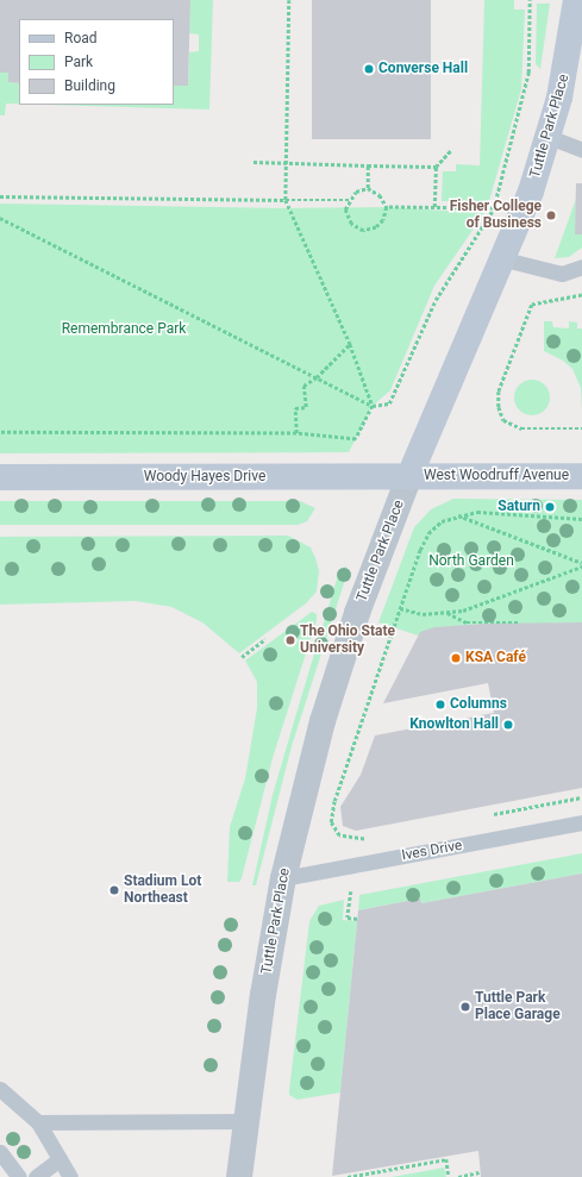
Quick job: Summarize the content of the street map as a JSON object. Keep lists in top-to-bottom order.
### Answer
{
  "streets": {
    "street": ["Tuttle Park Place", "West Woodruff Avenue", "Woody Hayes Drive"],
    "lane": ["Ives Drive"]
  },
  "crossings": [
    ["Tuttle Park Place", "West Woodruff Avenue"],
    ["Tuttle Park Place", "Woody Hayes Drive"],
    ["Tuttle Park Place", "Ives Drive"],
    ["West Woodruff Avenue", "Woody Hayes Drive"]
  ],
  "parks": ["Remembrance Park", "North Garden"],
  "places": [
    "Converse Hall",
    "Fisher College of Business",
    "Saturn",
    "The Ohio State University",
    "KSA Café",
    "Columns",
    "Knowlton Hall",
    "Stadium Lot Northeast",
    "Tuttle Park Place Garage"
  ],
  "legend": ["Road", "Park", "Building"]
}
